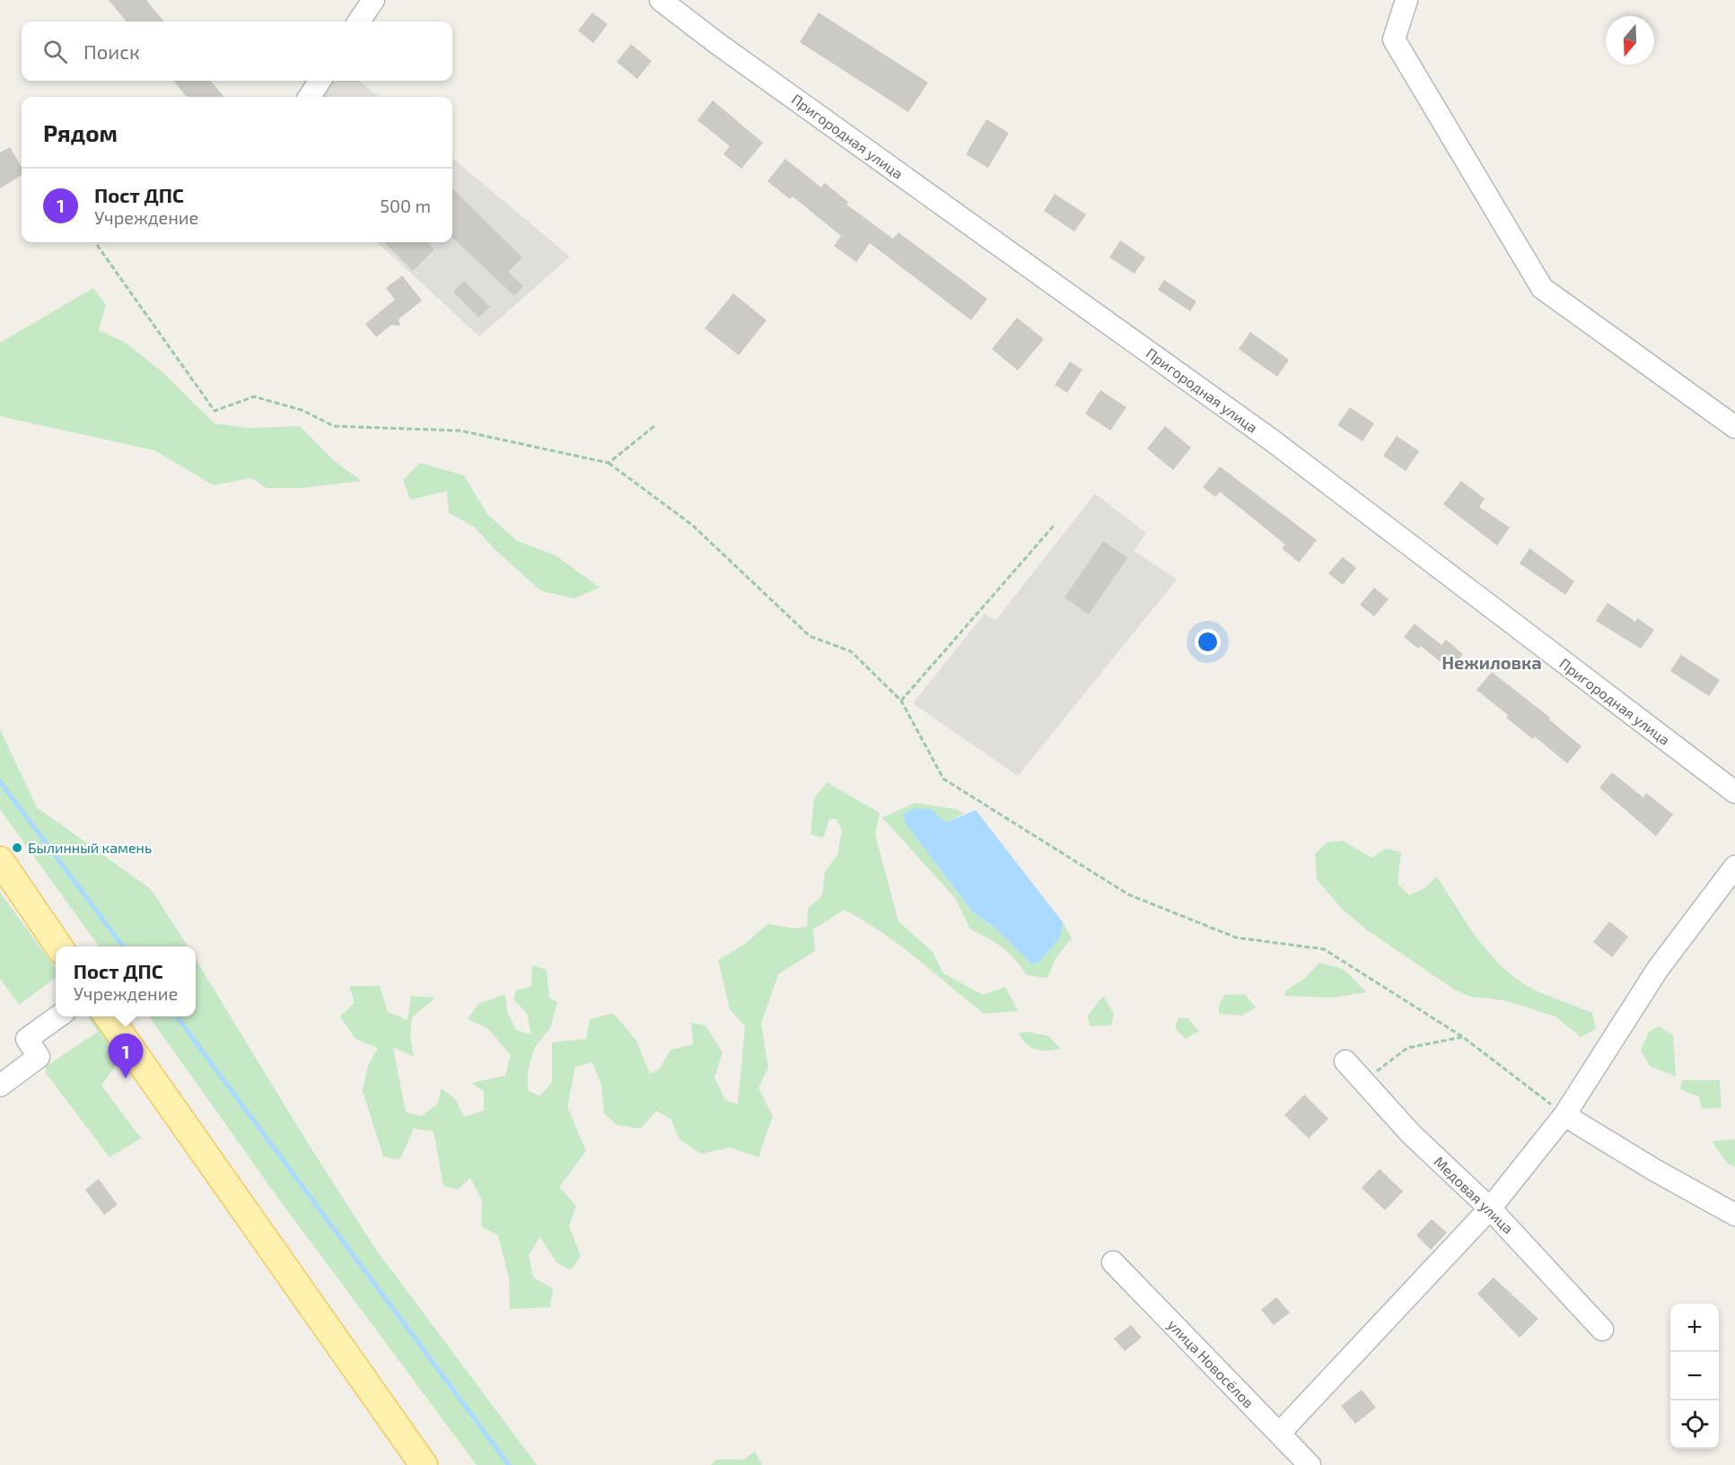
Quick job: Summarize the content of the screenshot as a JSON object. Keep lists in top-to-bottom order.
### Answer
{
  "streets": {
    "street": ["Пригородная улица", "Медовая улица", "улица Новосёлов"]
  },
  "districts": ["Нежиловка"],
  "places": ["Былинный камень"],
  "north": "bottom",
  "page": {
    "search": "Поиск",
    "heading": "Рядом",
    "list": [
      {
        "mark": "1",
        "name": "Пост ДПС",
        "note": "Учреждение",
        "value": "500 m"
      }
    ],
    "popup": ["Пост ДПС", "Учреждение"],
    "pins": "1",
    "map_buttons": ["+", "−"]
  }
}
